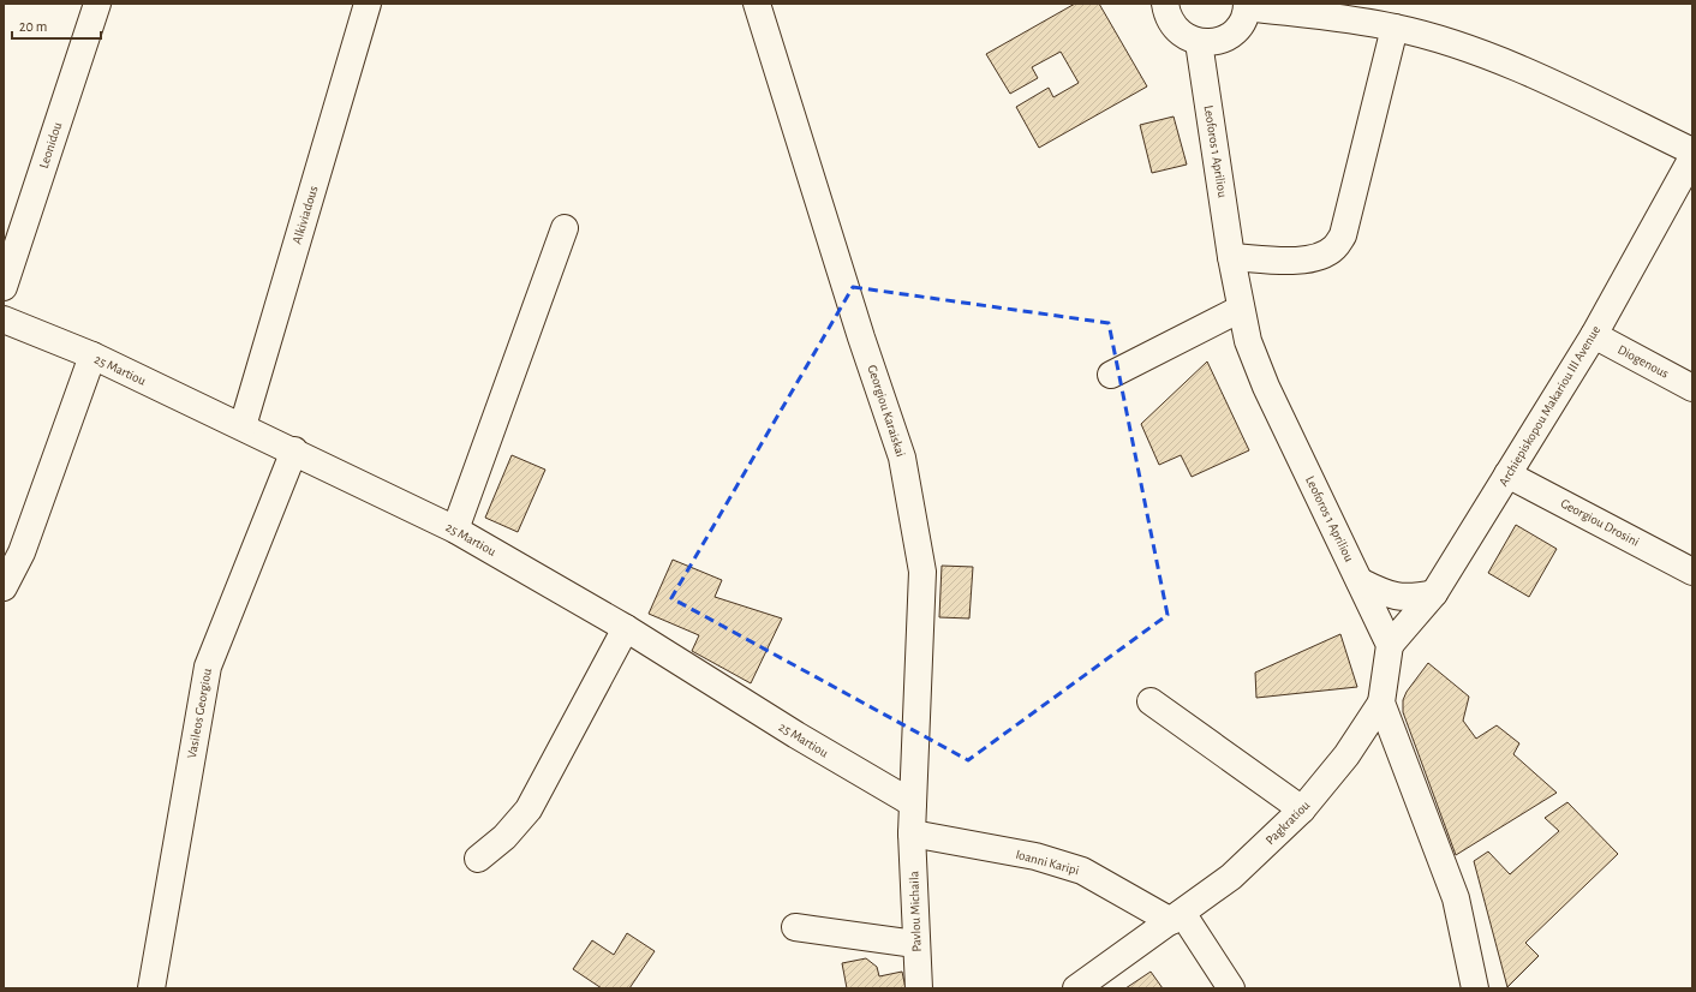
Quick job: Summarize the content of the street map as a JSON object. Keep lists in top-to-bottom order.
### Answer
{
  "streets": {
    "street": [
      "Leonidou",
      "Leoforos 1 Apriliou",
      "Alkiviadous",
      "Diogenous",
      "25 Martiou",
      "Archiepiskopou Makariou III Avenue",
      "Georgiou Karaiskai",
      "Georgiou Drosini",
      "Vasileos Georgiou",
      "Pagkratiou",
      "Ioanni Karipi",
      "Pavlou Michaila"
    ]
  },
  "crossings": [
    ["Leoforos 1 Apriliou", "Archiepiskopou Makariou III Avenue"],
    ["Alkiviadous", "25 Martiou"],
    ["Diogenous", "Archiepiskopou Makariou III Avenue"],
    ["25 Martiou", "Georgiou Karaiskai"],
    ["25 Martiou", "Vasileos Georgiou"],
    ["Archiepiskopou Makariou III Avenue", "Georgiou Drosini"],
    ["Georgiou Karaiskai", "Ioanni Karipi"],
    ["Georgiou Karaiskai", "Pavlou Michaila"],
    ["Pagkratiou", "Ioanni Karipi"],
    ["Ioanni Karipi", "Pavlou Michaila"]
  ],
  "scale_bar": "20 m"
}
